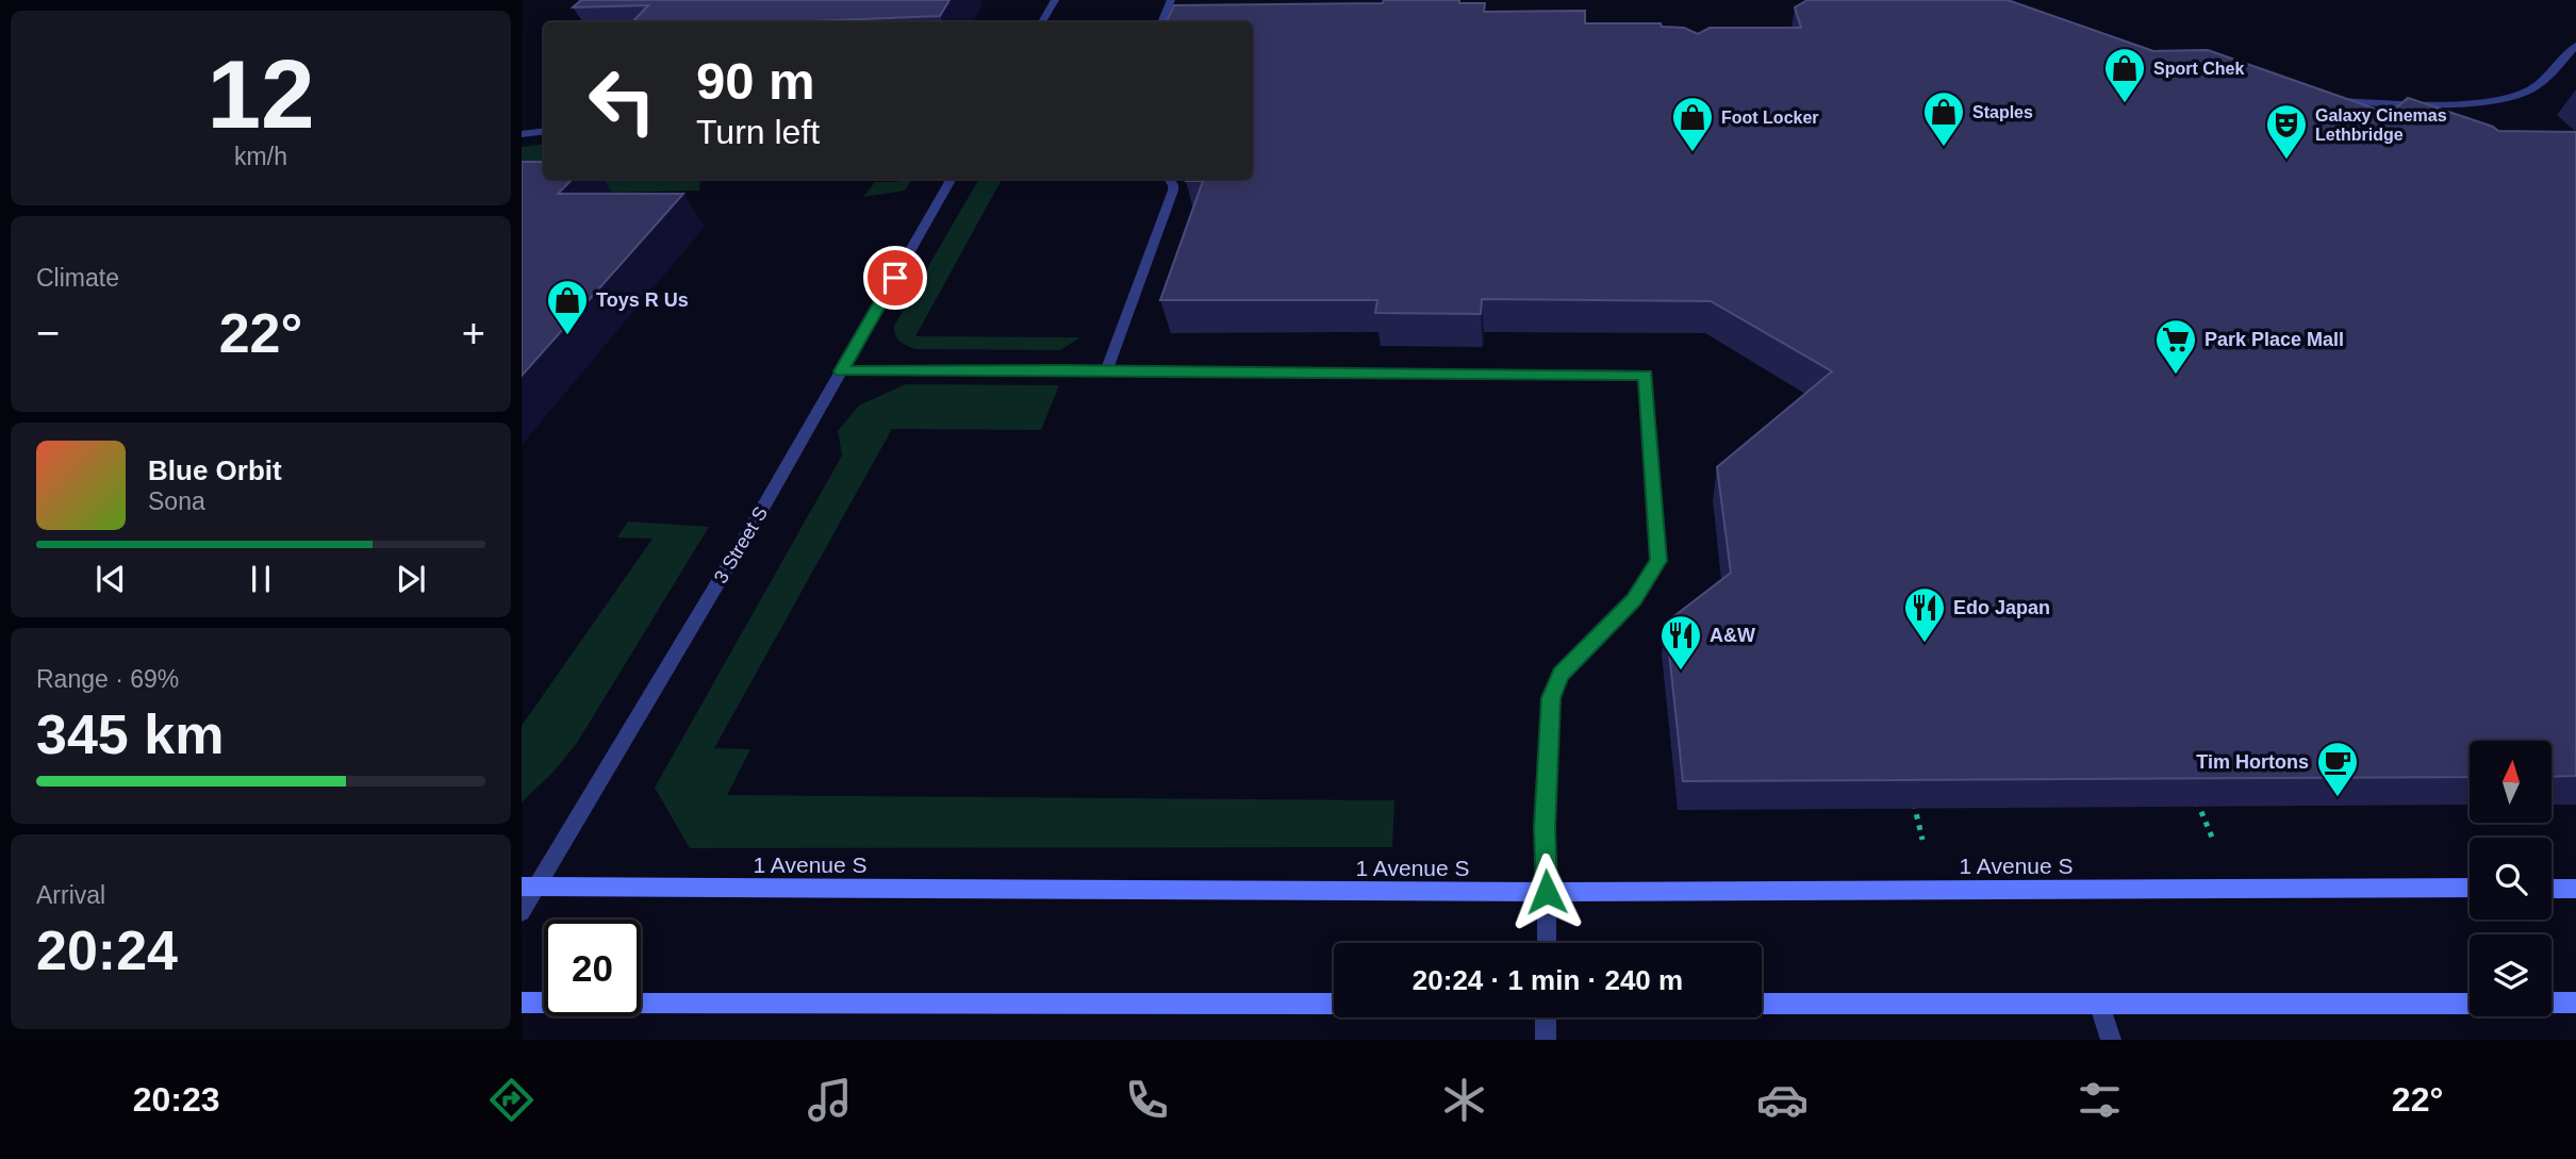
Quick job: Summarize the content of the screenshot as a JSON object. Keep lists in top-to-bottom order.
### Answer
{
  "streets": {
    "street": ["3 Street S", "1 Avenue S"]
  },
  "crossings": [
    ["3 Street S", "1 Avenue S"]
  ],
  "places": {
    "shop": [
      "Sport Chek",
      "Staples",
      "Foot Locker",
      "Toys R Us"
    ],
    "theatre": ["Galaxy Cinemas Lethbridge"],
    "supermarket": ["Park Place Mall"],
    "restaurant": ["Edo Japan", "A&W"],
    "cafe": ["Tim Hortons"]
  },
  "north": "top",
  "page": {
    "tile": [
      ["12", "km/h"],
      "Climate",
      ["Range · 69%", "345 km"],
      ["Arrival", "20:24"]
    ],
    "turn": ["90 m", "Turn left"],
    "heat": ["−", "22°", "+"],
    "song": ["Blue Orbit", "Sona"],
    "limit": "20",
    "trip": "20:24 · 1 min · 240 m",
    "tabs": ["20:23", "22°"]
  }
}
